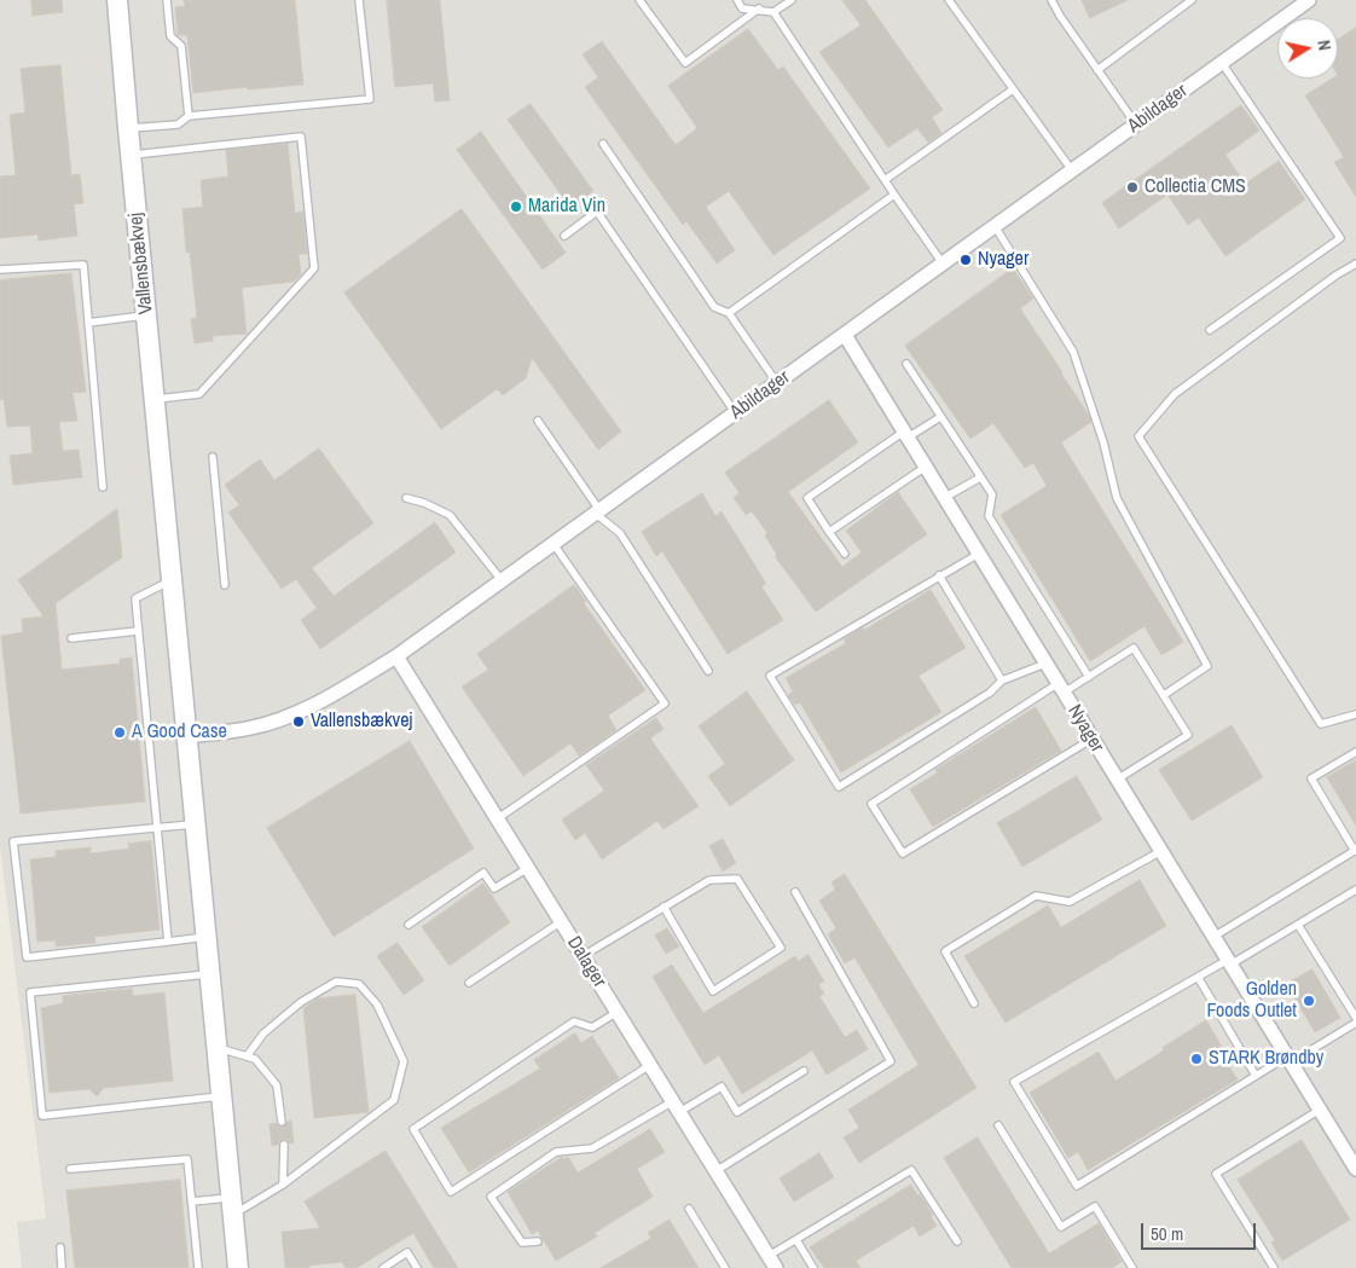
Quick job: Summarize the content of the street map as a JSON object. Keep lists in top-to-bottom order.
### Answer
{
  "streets": {
    "street": [
      "Abildager",
      "Vallensbækvej",
      "Nyager",
      "Dalager"
    ]
  },
  "crossings": [
    ["Abildager", "Vallensbækvej"],
    ["Abildager", "Nyager"],
    ["Abildager", "Dalager"]
  ],
  "places": [
    "Collectia CMS",
    "Marida Vin",
    "Nyager",
    "Vallensbækvej",
    "A Good Case",
    "Golden Foods Outlet",
    "STARK Brøndby"
  ],
  "scale_bar": "50 m",
  "north": "right"
}
